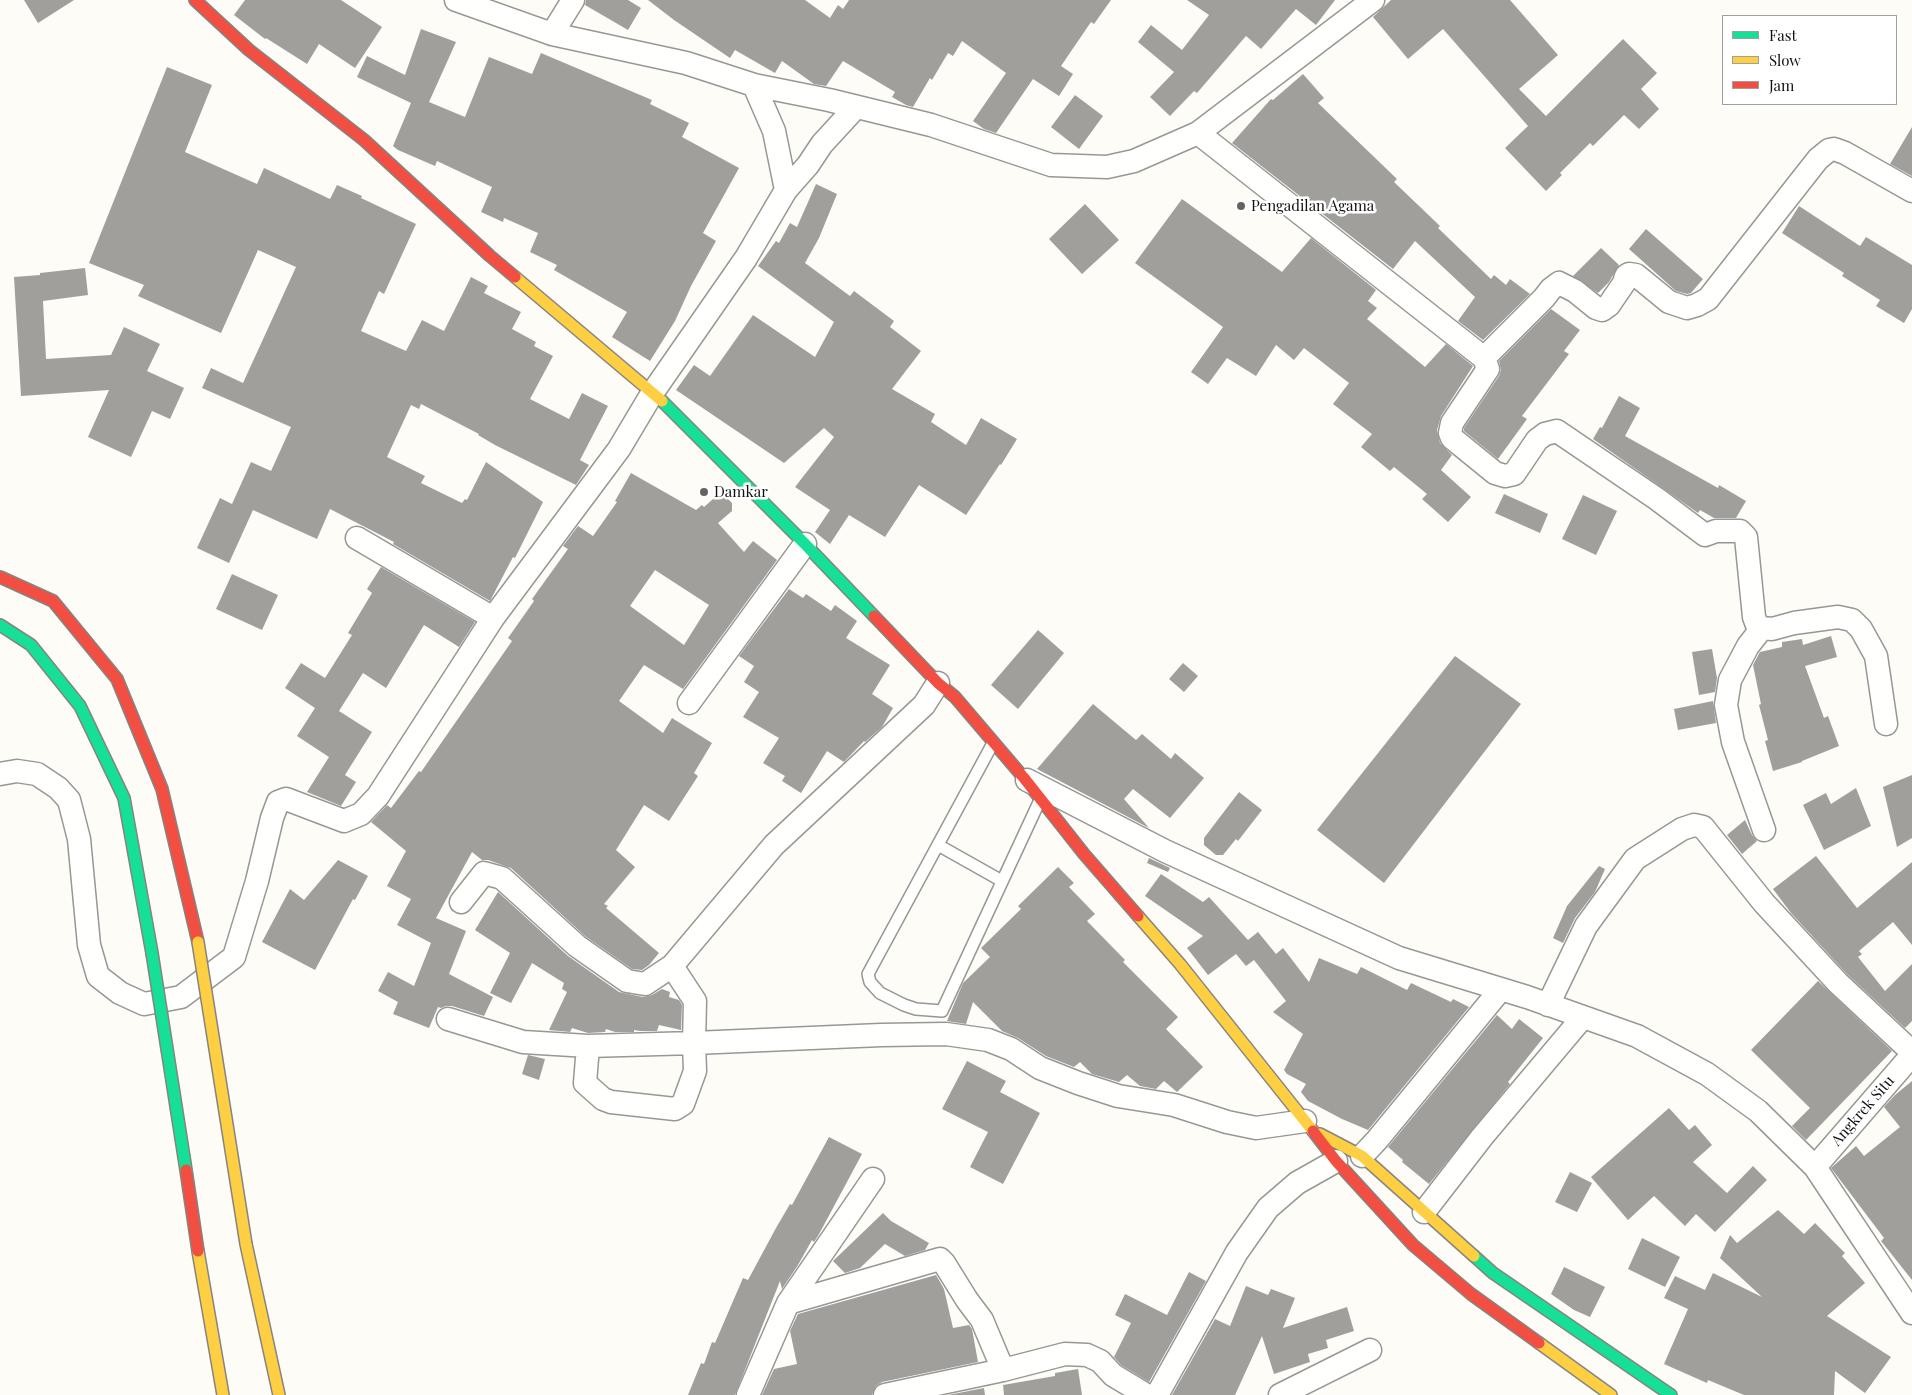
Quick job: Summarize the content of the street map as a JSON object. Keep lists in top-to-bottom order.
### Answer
{
  "streets": {
    "street": ["Angkrek Situ"]
  },
  "places": ["Pengadilan Agama", "Damkar"],
  "legend": ["Fast", "Slow", "Jam"]
}
